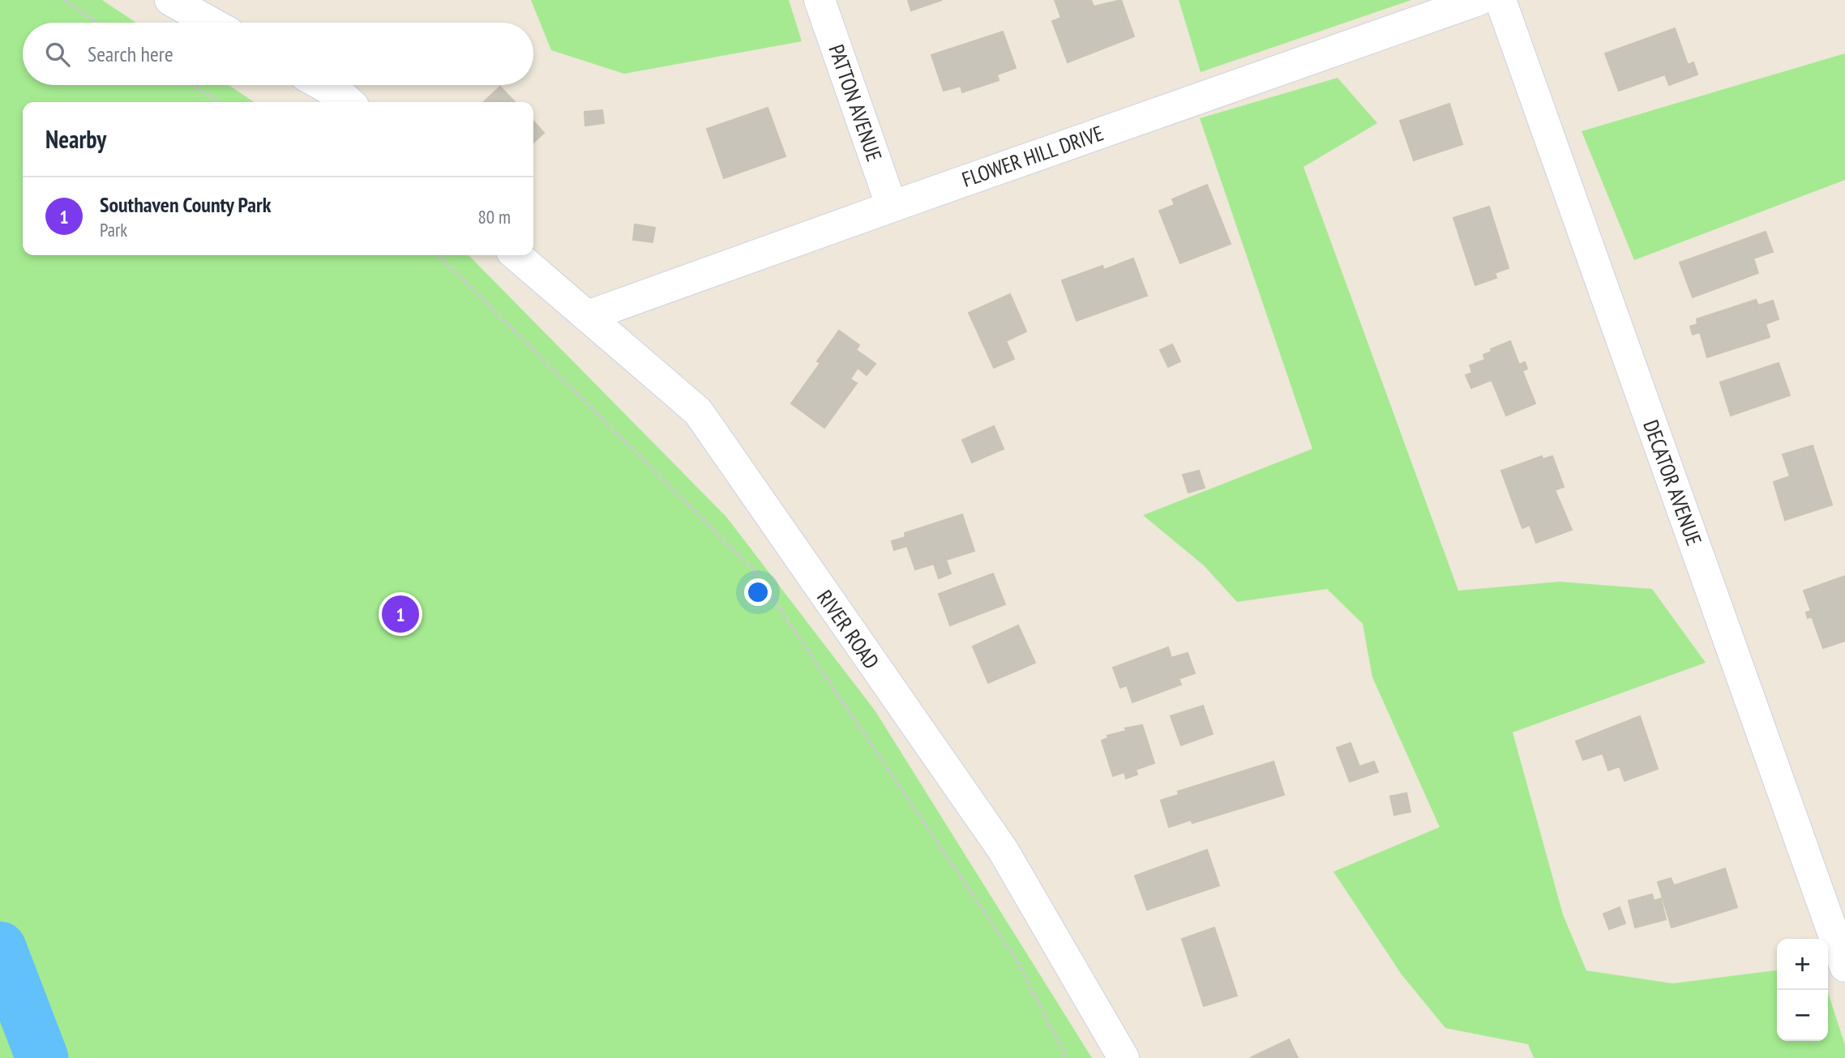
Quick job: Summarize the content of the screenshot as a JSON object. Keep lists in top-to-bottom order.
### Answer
{
  "streets": {
    "street": [
      "PATTON AVENUE",
      "FLOWER HILL DRIVE",
      "DECATOR AVENUE",
      "RIVER ROAD"
    ]
  },
  "crossings": [
    ["PATTON AVENUE", "FLOWER HILL DRIVE"],
    ["FLOWER HILL DRIVE", "RIVER ROAD"]
  ],
  "page": {
    "search": "Search here",
    "heading": "Nearby",
    "list": [
      {
        "mark": "1",
        "name": "Southaven County Park",
        "note": "Park",
        "value": "80 m"
      }
    ],
    "pins": "1",
    "map_buttons": ["+", "−"]
  }
}
